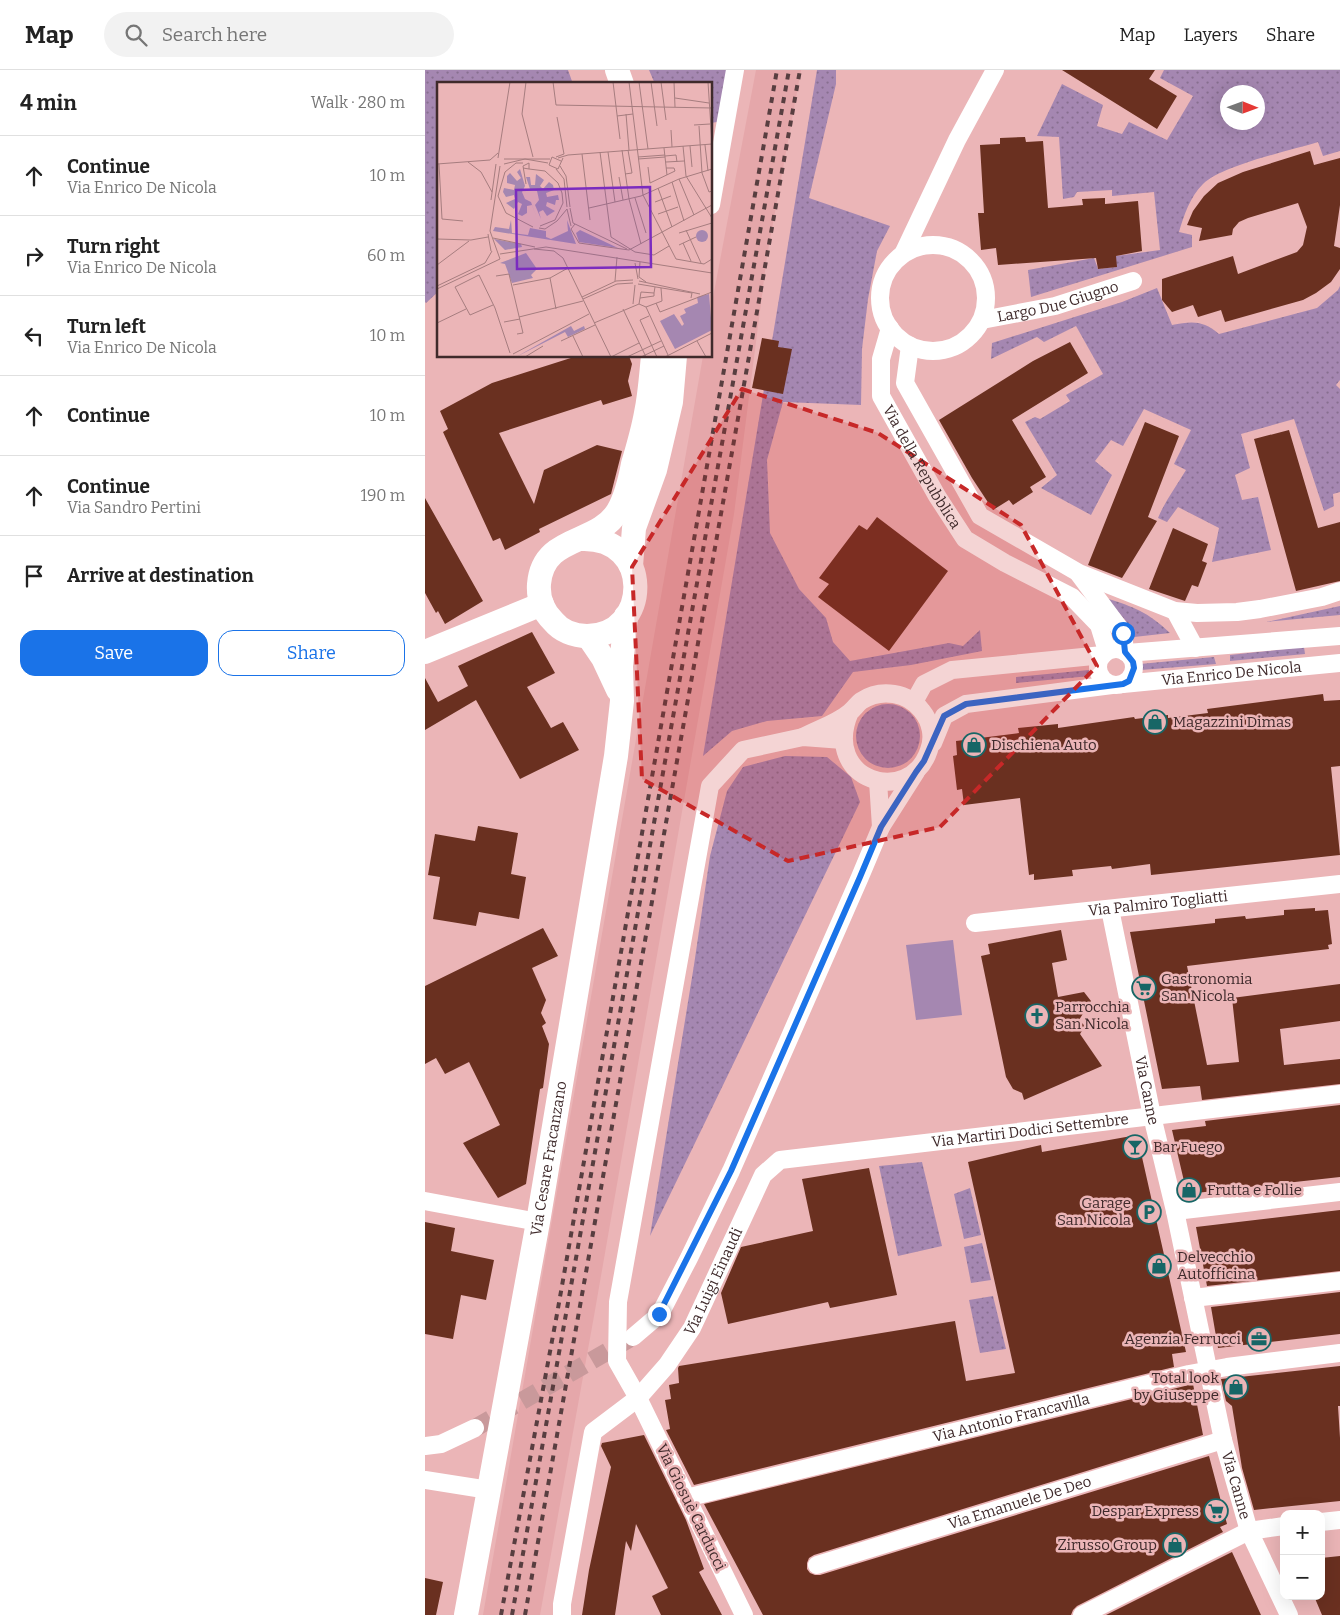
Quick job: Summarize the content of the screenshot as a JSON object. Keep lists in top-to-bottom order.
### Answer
{
  "streets": {
    "street": [
      "Largo Due Giugno",
      "Via della Repubblica",
      "Via Enrico De Nicola",
      "Via Palmiro Togliatti",
      "Via Canne",
      "Via Martiri Dodici Settembre",
      "Via Cesare Fracanzano",
      "Via Luigi Einaudi",
      "Via Antonio Francavilla",
      "Via Emanuele De Deo",
      "Via Giosuè Carducci"
    ]
  },
  "crossings": [
    ["Largo Due Giugno", "Via della Repubblica"],
    ["Via della Repubblica", "Via Enrico De Nicola"],
    ["Via Palmiro Togliatti", "Via Canne"],
    ["Via Canne", "Via Martiri Dodici Settembre"],
    ["Via Canne", "Via Antonio Francavilla"],
    ["Via Canne", "Via Emanuele De Deo"],
    ["Via Martiri Dodici Settembre", "Via Luigi Einaudi"],
    ["Via Luigi Einaudi", "Via Giosuè Carducci"],
    ["Via Antonio Francavilla", "Via Giosuè Carducci"]
  ],
  "places": {
    "shop": [
      "Magazzini Dimas",
      "Dischiena Auto",
      "Frutta e Follie",
      "Delvecchio Autofficina",
      "Total look by Giuseppe",
      "Zirusso Group"
    ],
    "supermarket": ["Gastronomia San Nicola", "Despar Express"],
    "church": ["Parrocchia San Nicola"],
    "bar": ["Bar Fuego"],
    "parking": ["Garage San Nicola"],
    "office": ["Agenzia Ferrucci"]
  },
  "north": "right",
  "page": {
    "header": "Map",
    "search": "Search here",
    "nav": ["Map", "Layers", "Share"],
    "heading": ["4 min", "Walk · 280 m"],
    "list": [
      ["Continue", "Via Enrico De Nicola", "10 m"],
      ["Turn right", "Via Enrico De Nicola", "60 m"],
      ["Turn left", "Via Enrico De Nicola", "10 m"],
      ["Continue", "10 m"],
      ["Continue", "Via Sandro Pertini", "190 m"],
      "Arrive at destination"
    ],
    "buttons": ["Save", "Share"],
    "map_buttons": ["+", "−"]
  }
}
